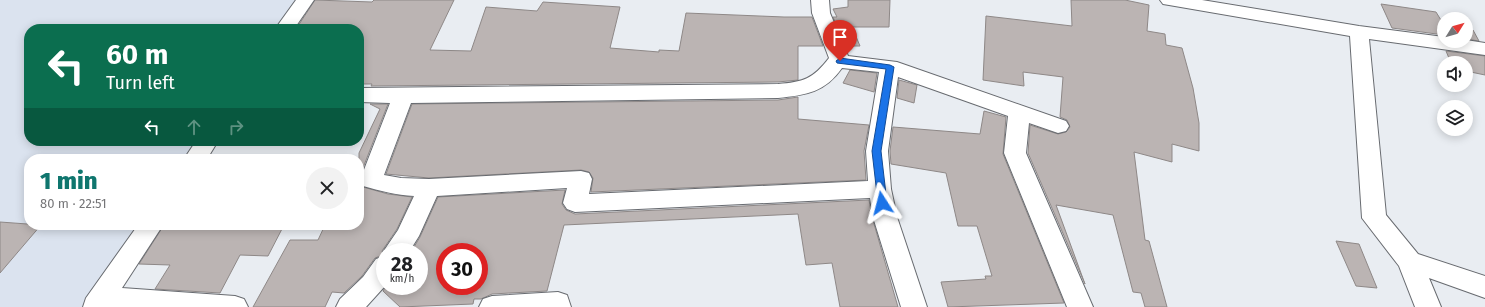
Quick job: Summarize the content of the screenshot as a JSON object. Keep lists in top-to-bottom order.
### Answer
{
  "north": "top right",
  "page": {
    "turn": ["60 m", "Turn left"],
    "heading": ["1 min", "80 m · 22:51"],
    "speed": "28 km/h",
    "limit": "30"
  }
}
